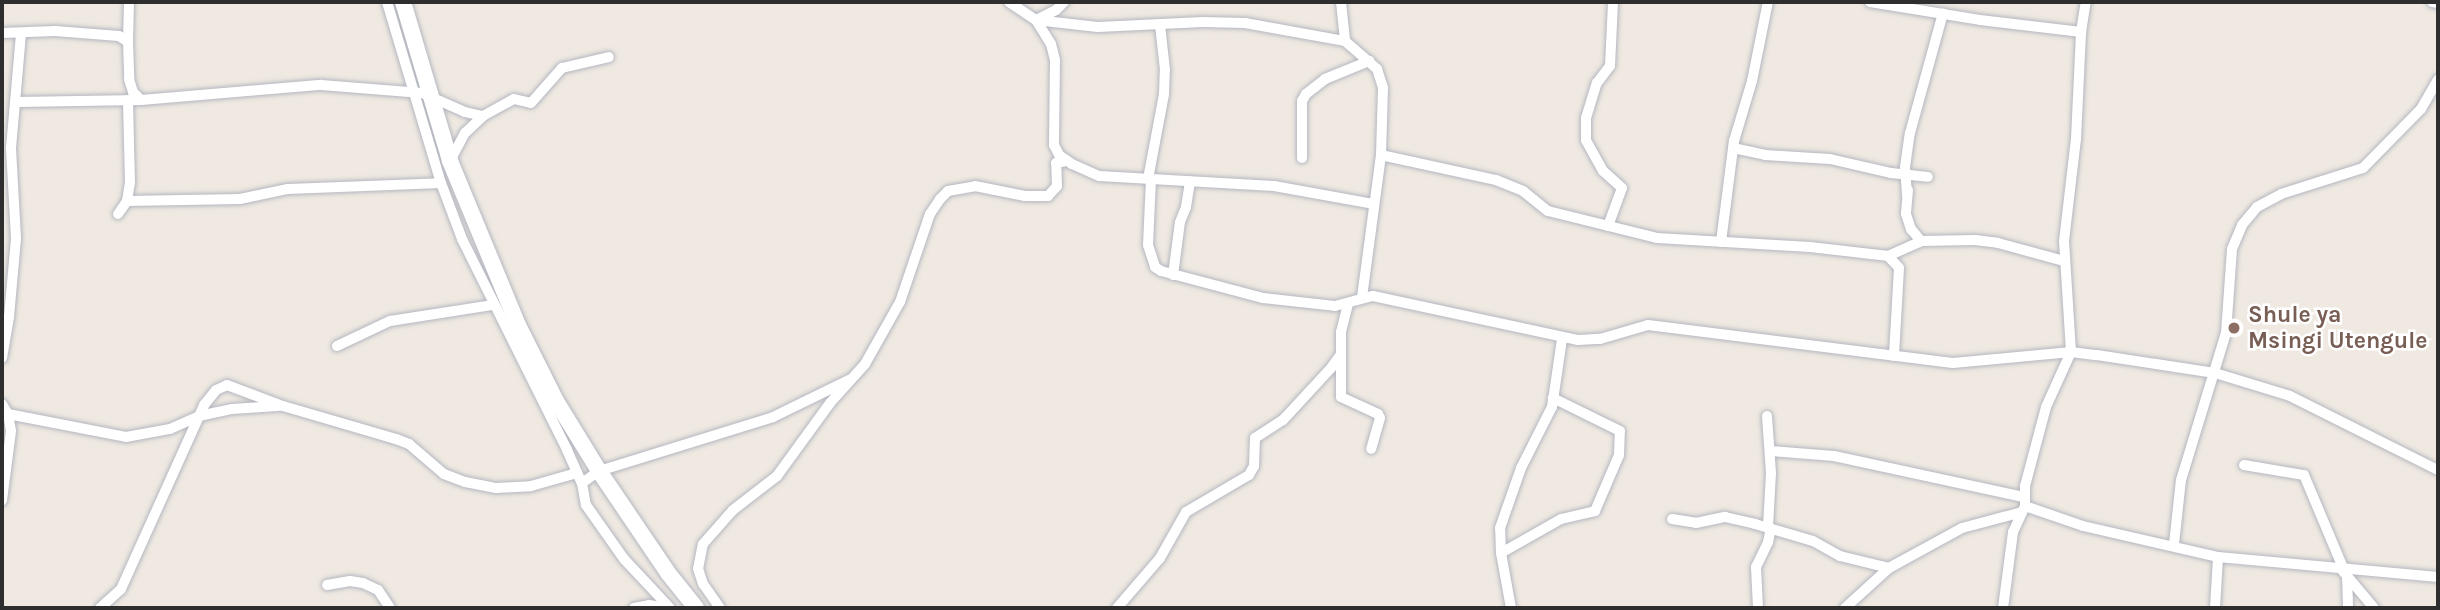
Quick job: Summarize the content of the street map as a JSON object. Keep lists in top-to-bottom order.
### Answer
{
  "places": ["Shule ya Msingi Utengule"]
}
